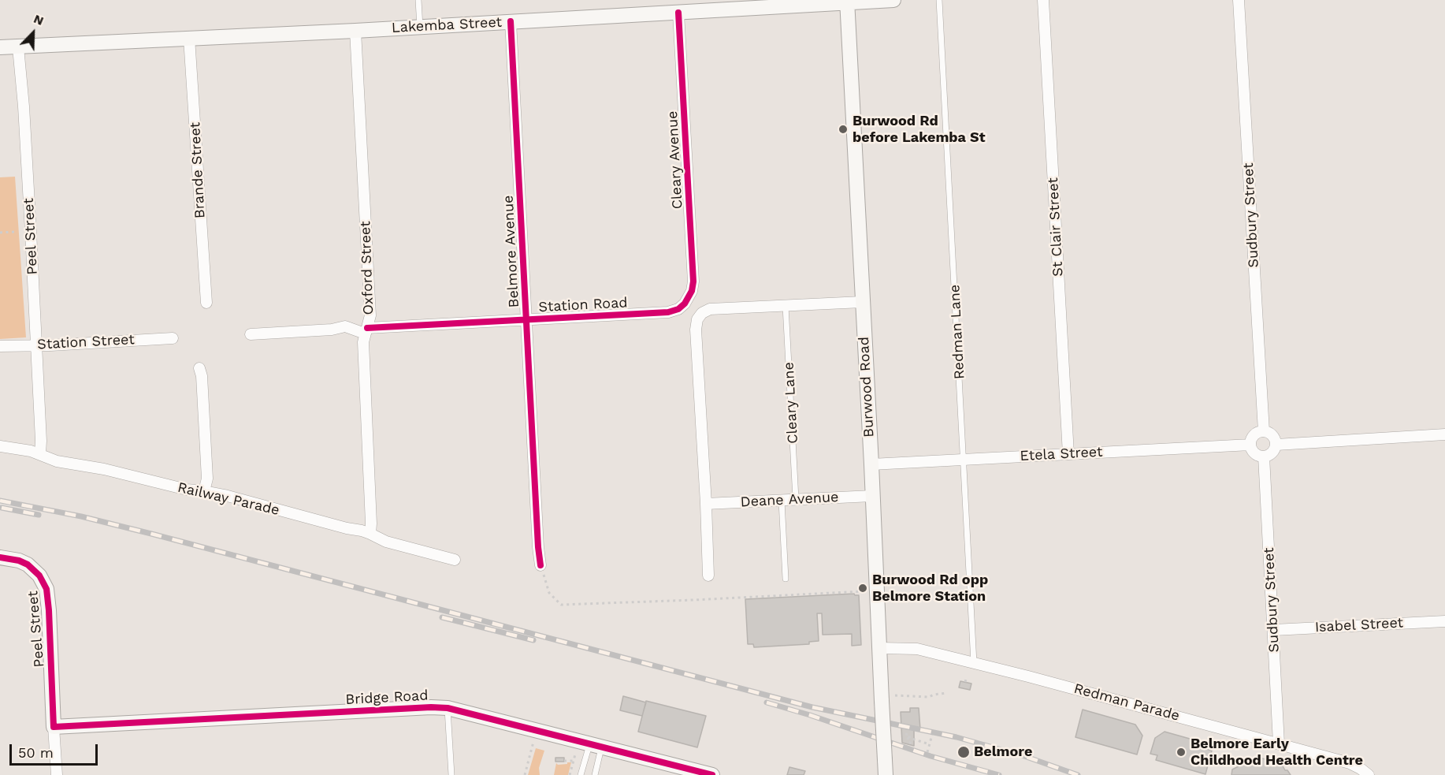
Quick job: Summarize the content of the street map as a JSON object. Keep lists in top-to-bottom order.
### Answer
{
  "streets": {
    "main road": [
      "Lakemba Street",
      "Peel Street",
      "Burwood Road",
      "Bridge Road"
    ],
    "street": [
      "Cleary Avenue",
      "Brande Street",
      "Sudbury Street",
      "St Clair Street",
      "Belmore Avenue",
      "Oxford Street",
      "Station Road",
      "Station Street",
      "Etela Street",
      "Railway Parade",
      "Deane Avenue",
      "Isabel Street",
      "Redman Parade"
    ],
    "lane": ["Redman Lane", "Cleary Lane"]
  },
  "crossings": [
    ["Lakemba Street", "Cleary Avenue"],
    ["Lakemba Street", "Brande Street"],
    ["Lakemba Street", "Peel Street"],
    ["Lakemba Street", "Belmore Avenue"],
    ["Lakemba Street", "Oxford Street"],
    ["Lakemba Street", "Burwood Road"],
    ["Cleary Avenue", "Station Road"],
    ["Sudbury Street", "Etela Street"],
    ["Sudbury Street", "Isabel Street"],
    ["Sudbury Street", "Redman Parade"],
    ["St Clair Street", "Etela Street"],
    ["Peel Street", "Station Street"],
    ["Peel Street", "Railway Parade"],
    ["Peel Street", "Bridge Road"],
    ["Belmore Avenue", "Station Road"],
    ["Oxford Street", "Station Road"],
    ["Oxford Street", "Railway Parade"],
    ["Redman Lane", "Etela Street"],
    ["Redman Lane", "Redman Parade"],
    ["Burwood Road", "Etela Street"],
    ["Burwood Road", "Deane Avenue"],
    ["Burwood Road", "Redman Parade"],
    ["Cleary Lane", "Deane Avenue"]
  ],
  "places": [
    "Burwood Rd before Lakemba St",
    "Burwood Rd opp Belmore Station",
    "Belmore",
    "Belmore Early Childhood Health Centre"
  ],
  "scale_bar": "50 m",
  "north": "top right"
}
